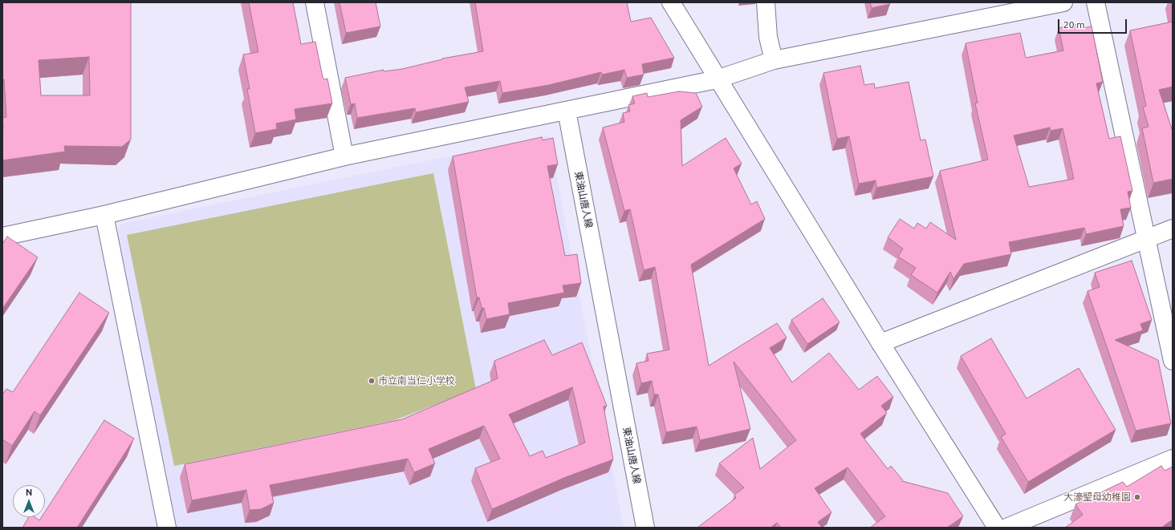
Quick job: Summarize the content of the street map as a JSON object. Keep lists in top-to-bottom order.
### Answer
{
  "streets": {
    "street": ["東油山唐人線"]
  },
  "places": ["市立南当仁小学校", "大濠聖母幼稚園"],
  "scale_bar": "20 m",
  "north": "top"
}
